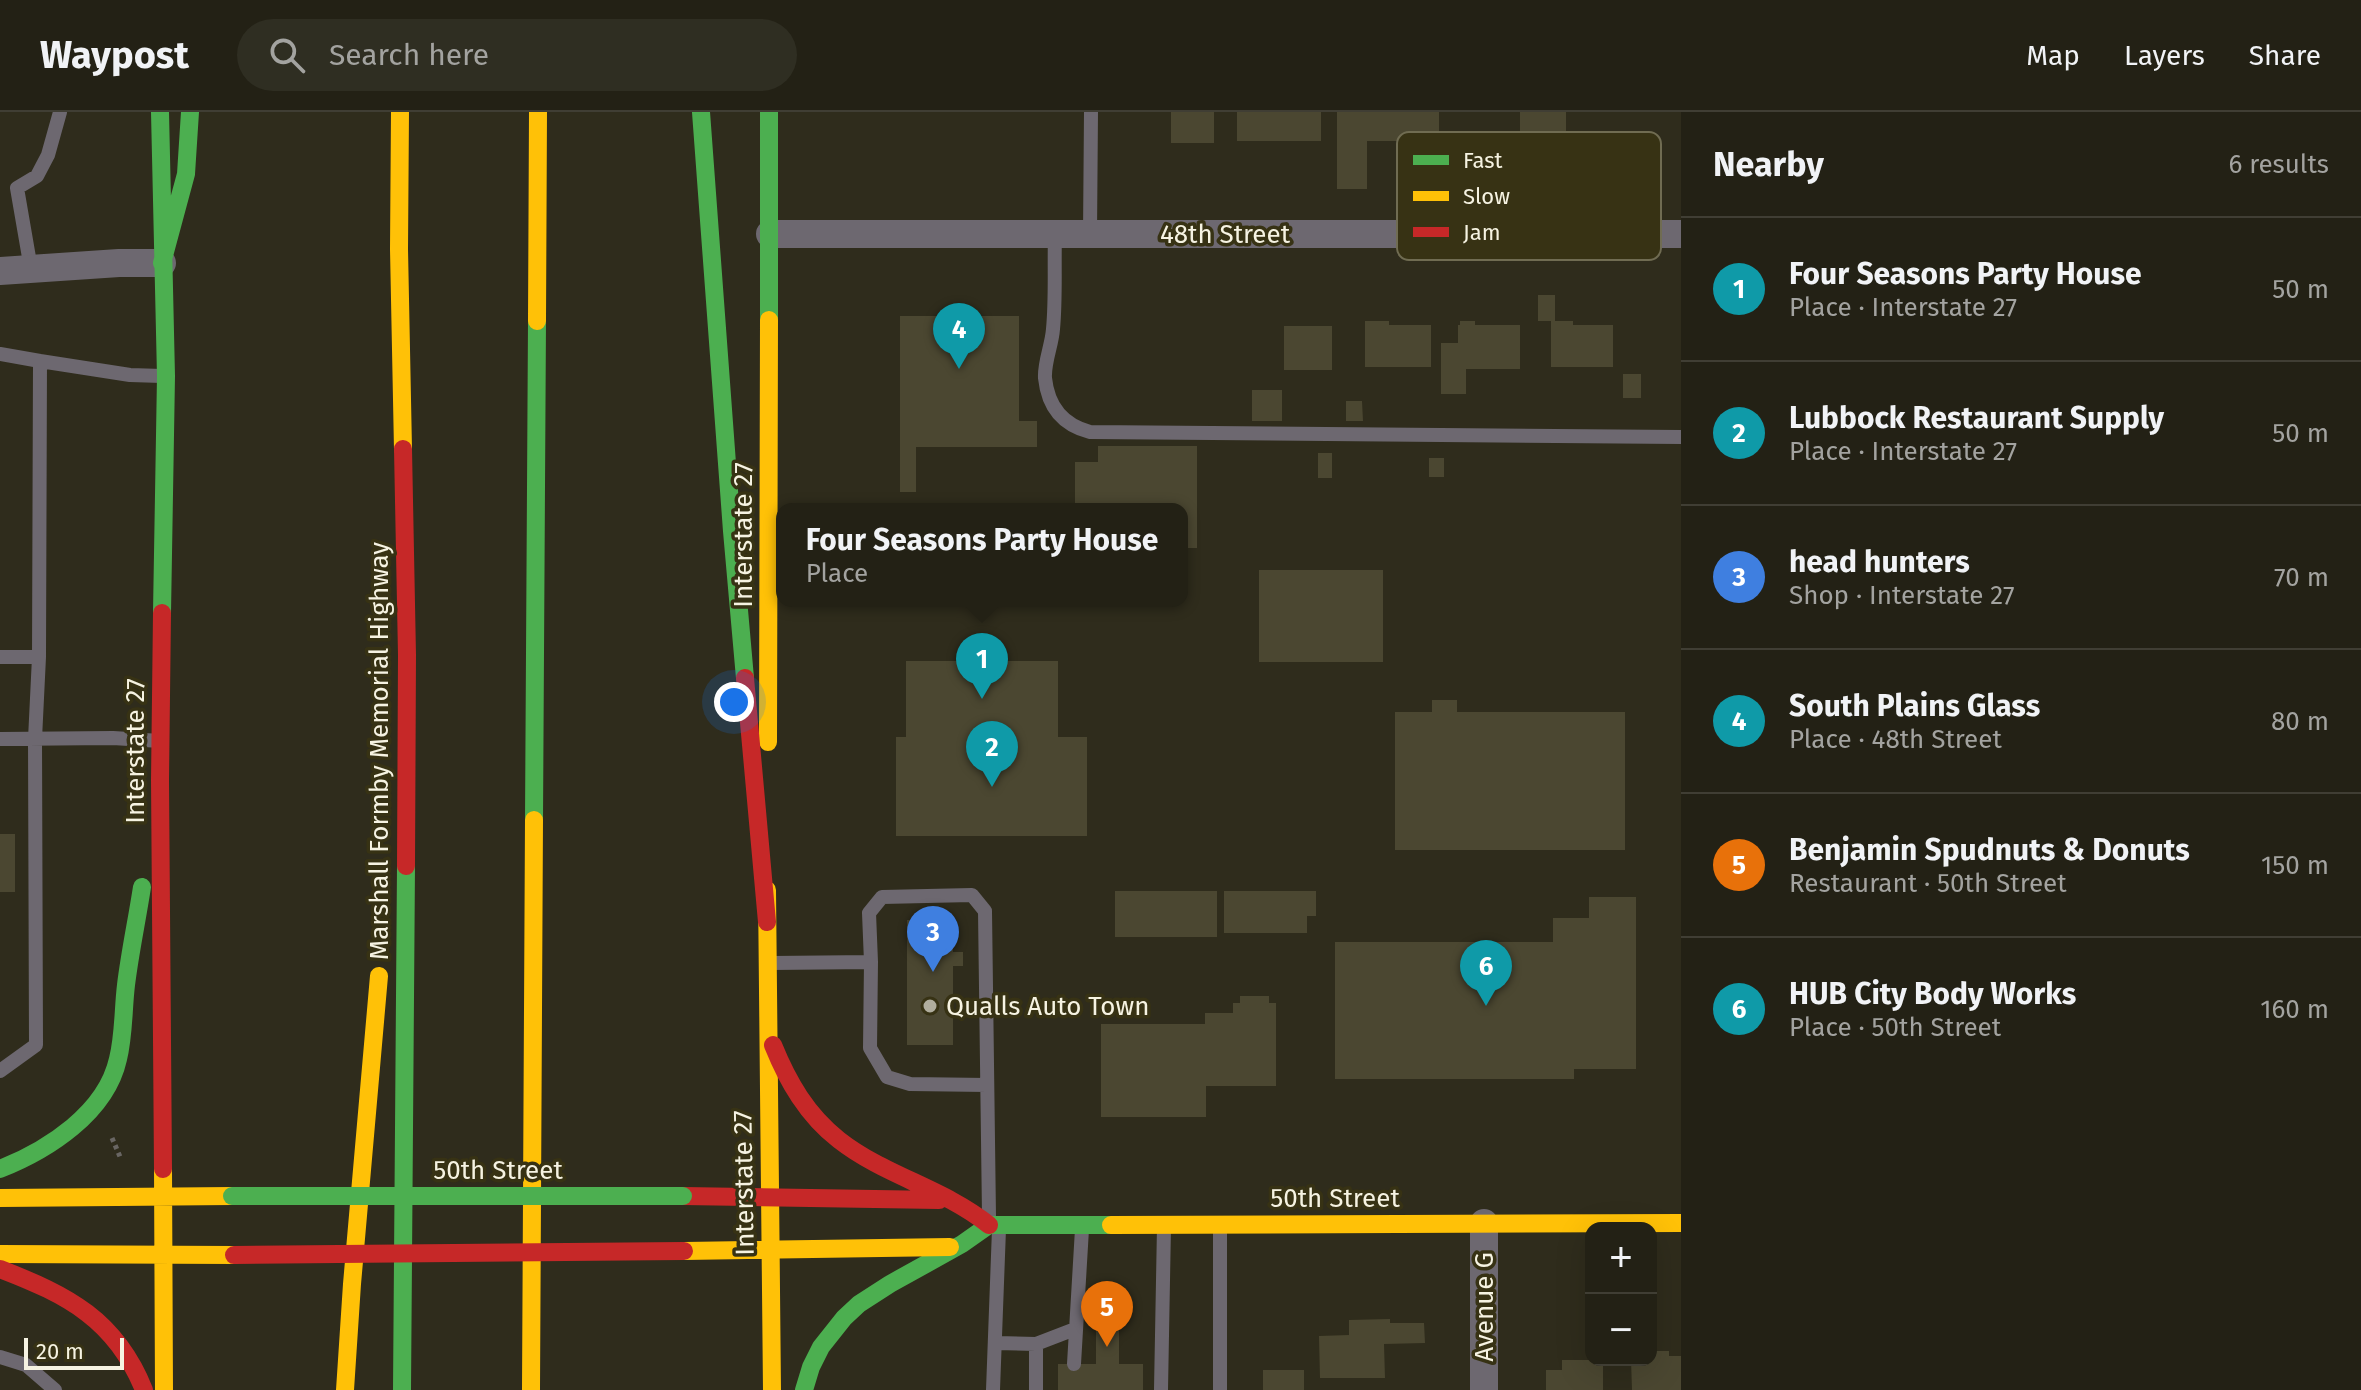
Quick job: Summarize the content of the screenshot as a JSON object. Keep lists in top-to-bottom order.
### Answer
{
  "streets": {
    "main road": ["Interstate 27", "Marshall Formby Memorial Highway", "50th Street"],
    "street": ["48th Street", "Avenue G"]
  },
  "crossings": [
    ["48th Street", "Interstate 27"],
    ["Interstate 27", "50th Street"],
    ["50th Street", "Avenue G"]
  ],
  "places": ["Qualls Auto Town"],
  "legend": ["Fast", "Slow", "Jam"],
  "scale_bar": "20 m",
  "page": {
    "header": "Waypost",
    "search": "Search here",
    "nav": ["Map", "Layers", "Share"],
    "heading": ["Nearby", "6 results"],
    "list": [
      {
        "mark": "1",
        "name": "Four Seasons Party House",
        "note": "Place · Interstate 27",
        "value": "50 m"
      },
      {
        "mark": "2",
        "name": "Lubbock Restaurant Supply",
        "note": "Place · Interstate 27",
        "value": "50 m"
      },
      {
        "mark": "3",
        "name": "head hunters",
        "note": "Shop · Interstate 27",
        "value": "70 m"
      },
      {
        "mark": "4",
        "name": "South Plains Glass",
        "note": "Place · 48th Street",
        "value": "80 m"
      },
      {
        "mark": "5",
        "name": "Benjamin Spudnuts & Donuts",
        "note": "Restaurant · 50th Street",
        "value": "150 m"
      },
      {
        "mark": "6",
        "name": "HUB City Body Works",
        "note": "Place · 50th Street",
        "value": "160 m"
      }
    ],
    "pins": [
      "4",
      "1",
      "2",
      "3",
      "6",
      "5"
    ],
    "popup": ["Four Seasons Party House", "Place"],
    "map_buttons": ["+", "−"],
    "scale": "20 m"
  }
}
